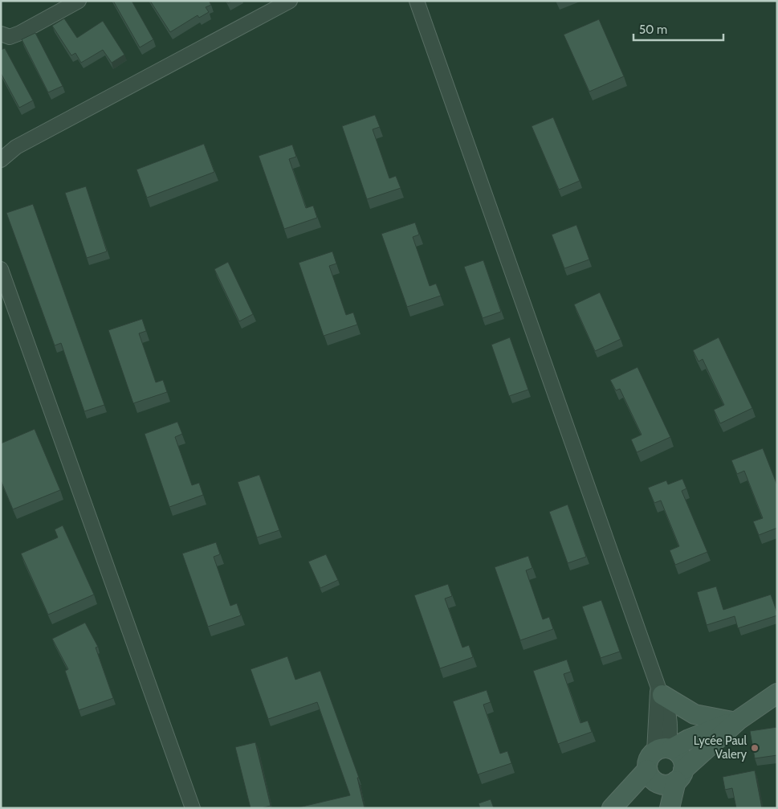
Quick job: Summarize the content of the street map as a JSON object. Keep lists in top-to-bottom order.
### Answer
{
  "places": ["Lycée Paul Valery"],
  "scale_bar": "50 m"
}
